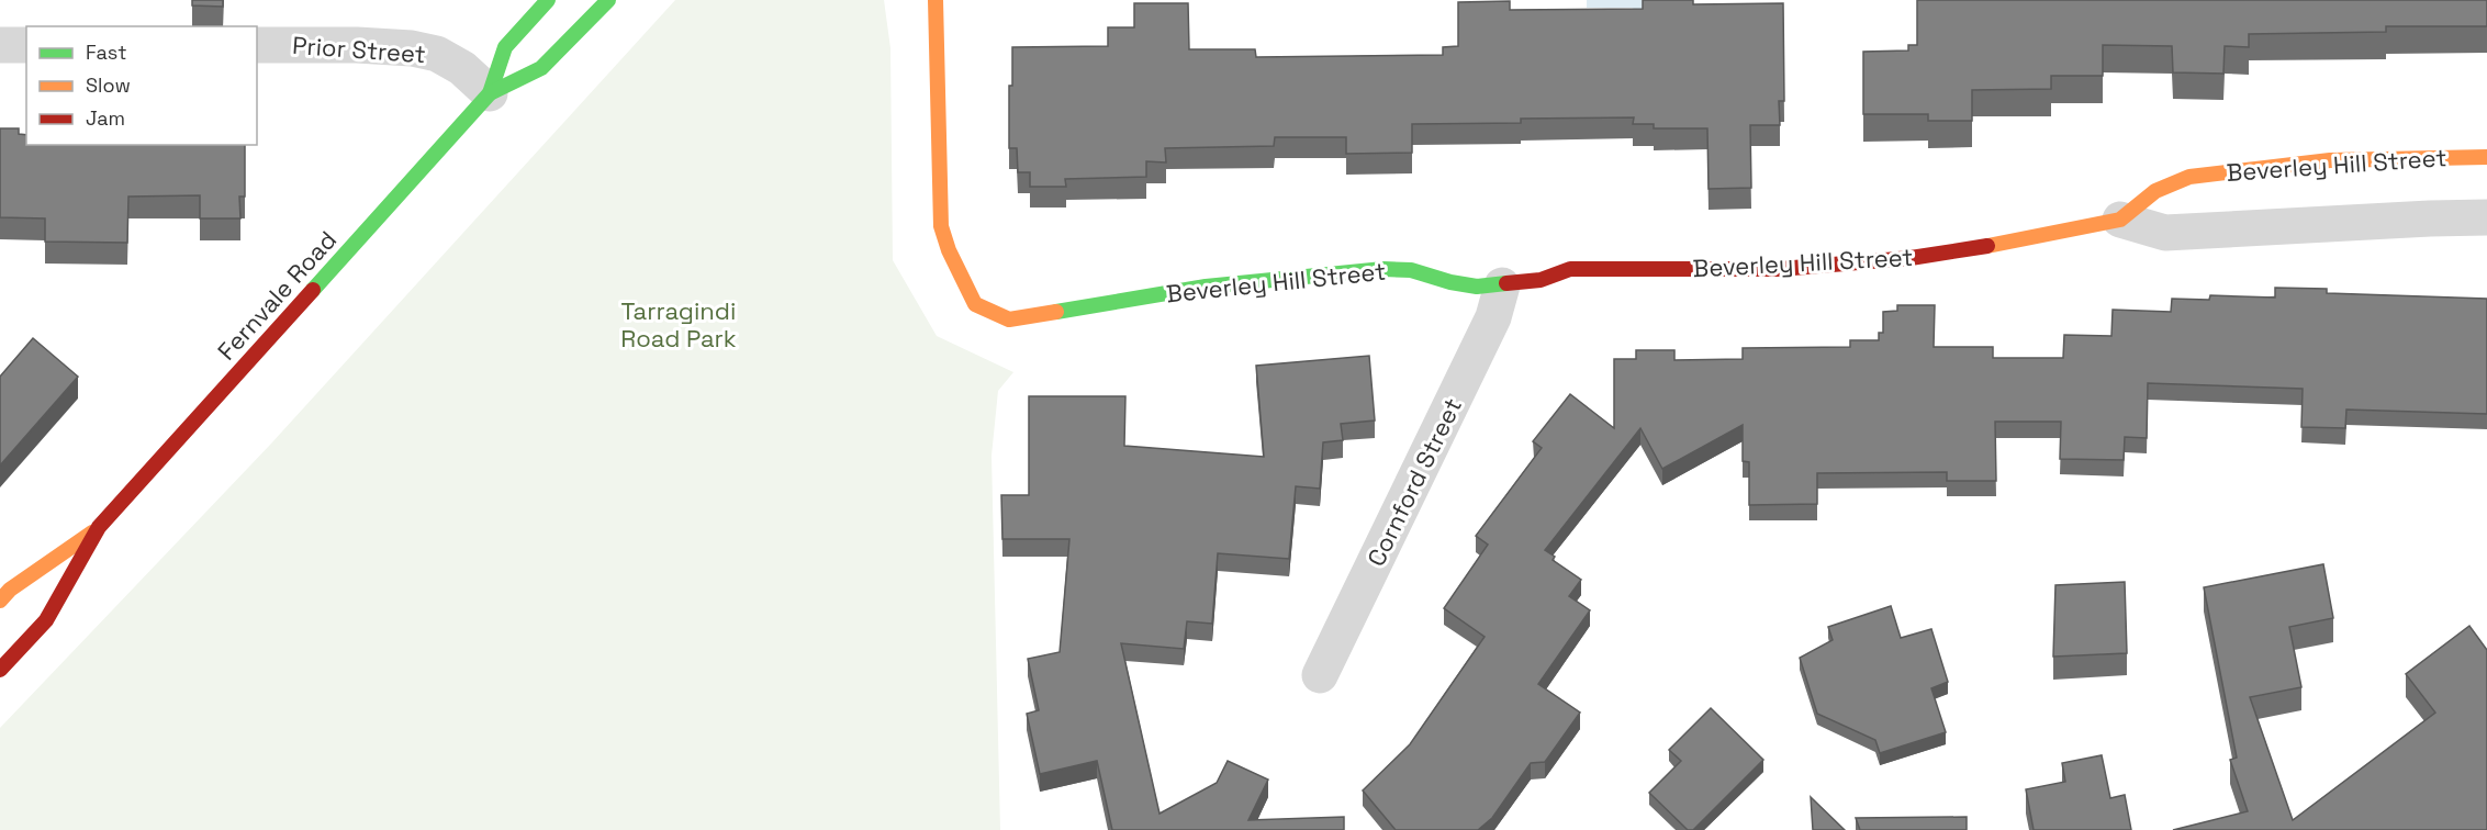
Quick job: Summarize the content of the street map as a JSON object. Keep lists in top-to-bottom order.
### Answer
{
  "streets": {
    "street": [
      "Prior Street",
      "Beverley Hill Street",
      "Fernvale Road",
      "Cornford Street"
    ]
  },
  "crossings": [
    ["Prior Street", "Fernvale Road"],
    ["Beverley Hill Street", "Cornford Street"]
  ],
  "parks": ["Tarragindi Road Park"],
  "legend": ["Fast", "Slow", "Jam"]
}
